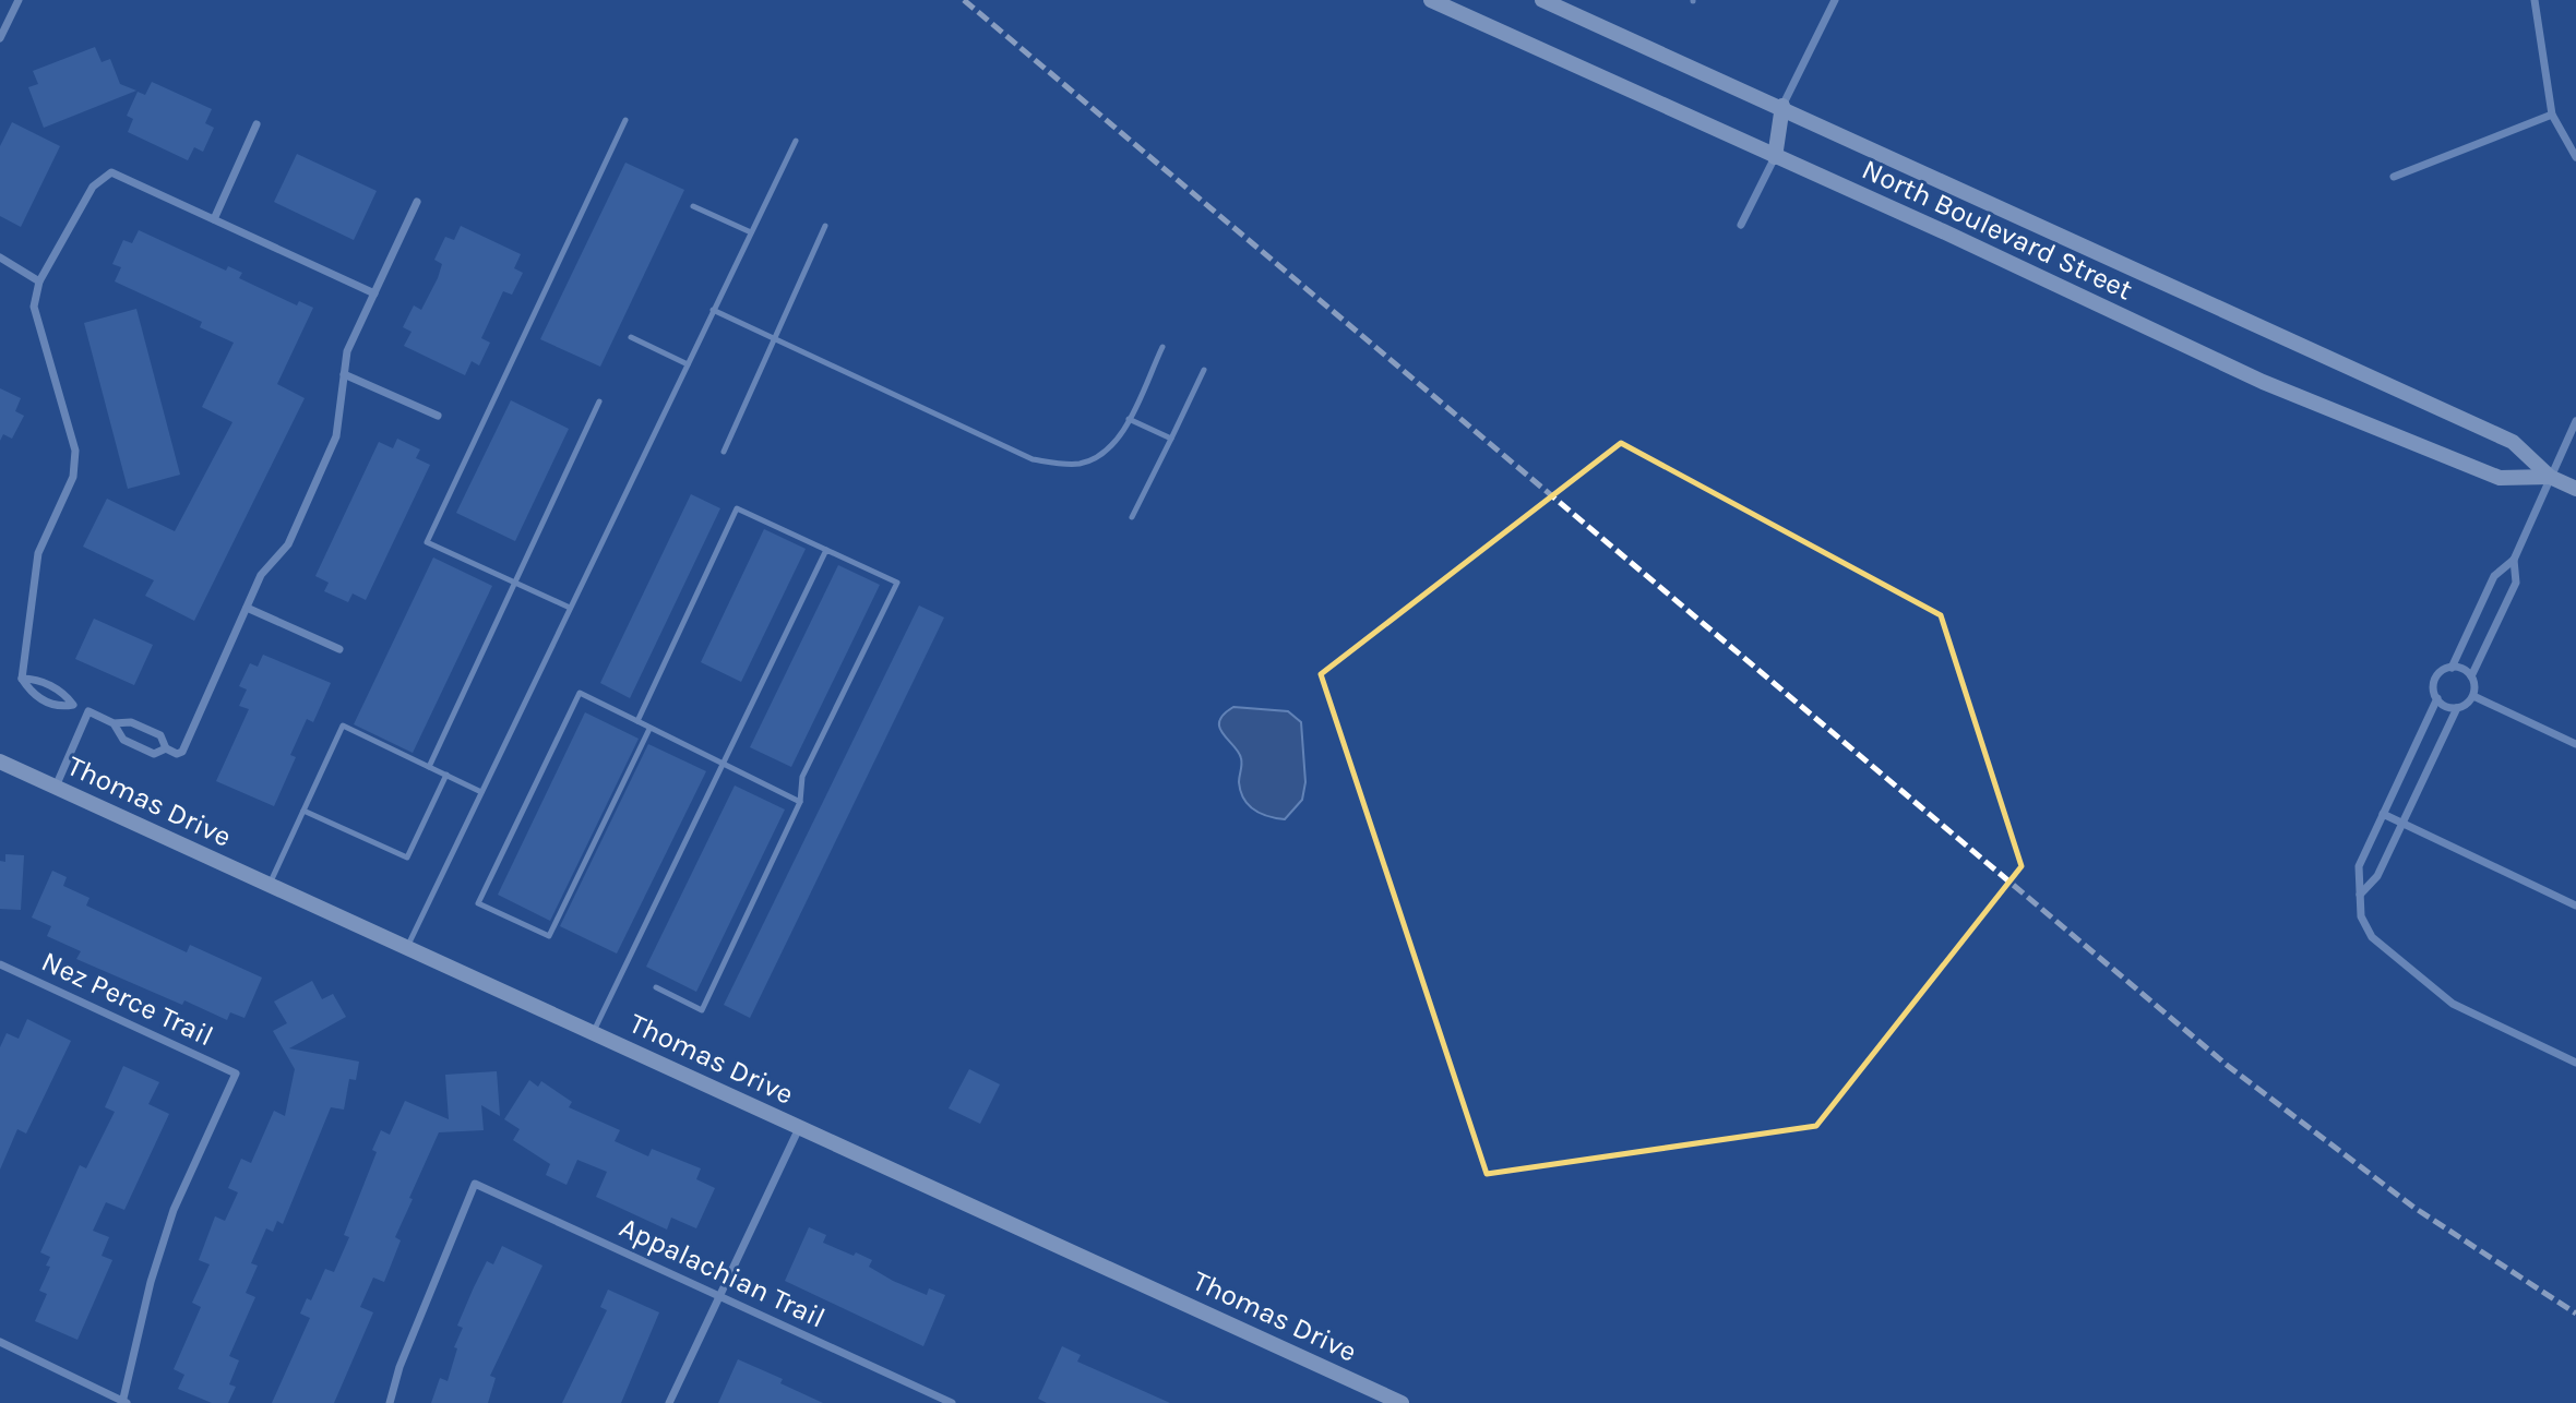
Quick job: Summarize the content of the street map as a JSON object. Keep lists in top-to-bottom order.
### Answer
{
  "streets": {
    "main road": ["North Boulevard Street", "Thomas Drive"],
    "street": ["Nez Perce Trail", "Appalachian Trail"]
  }
}
